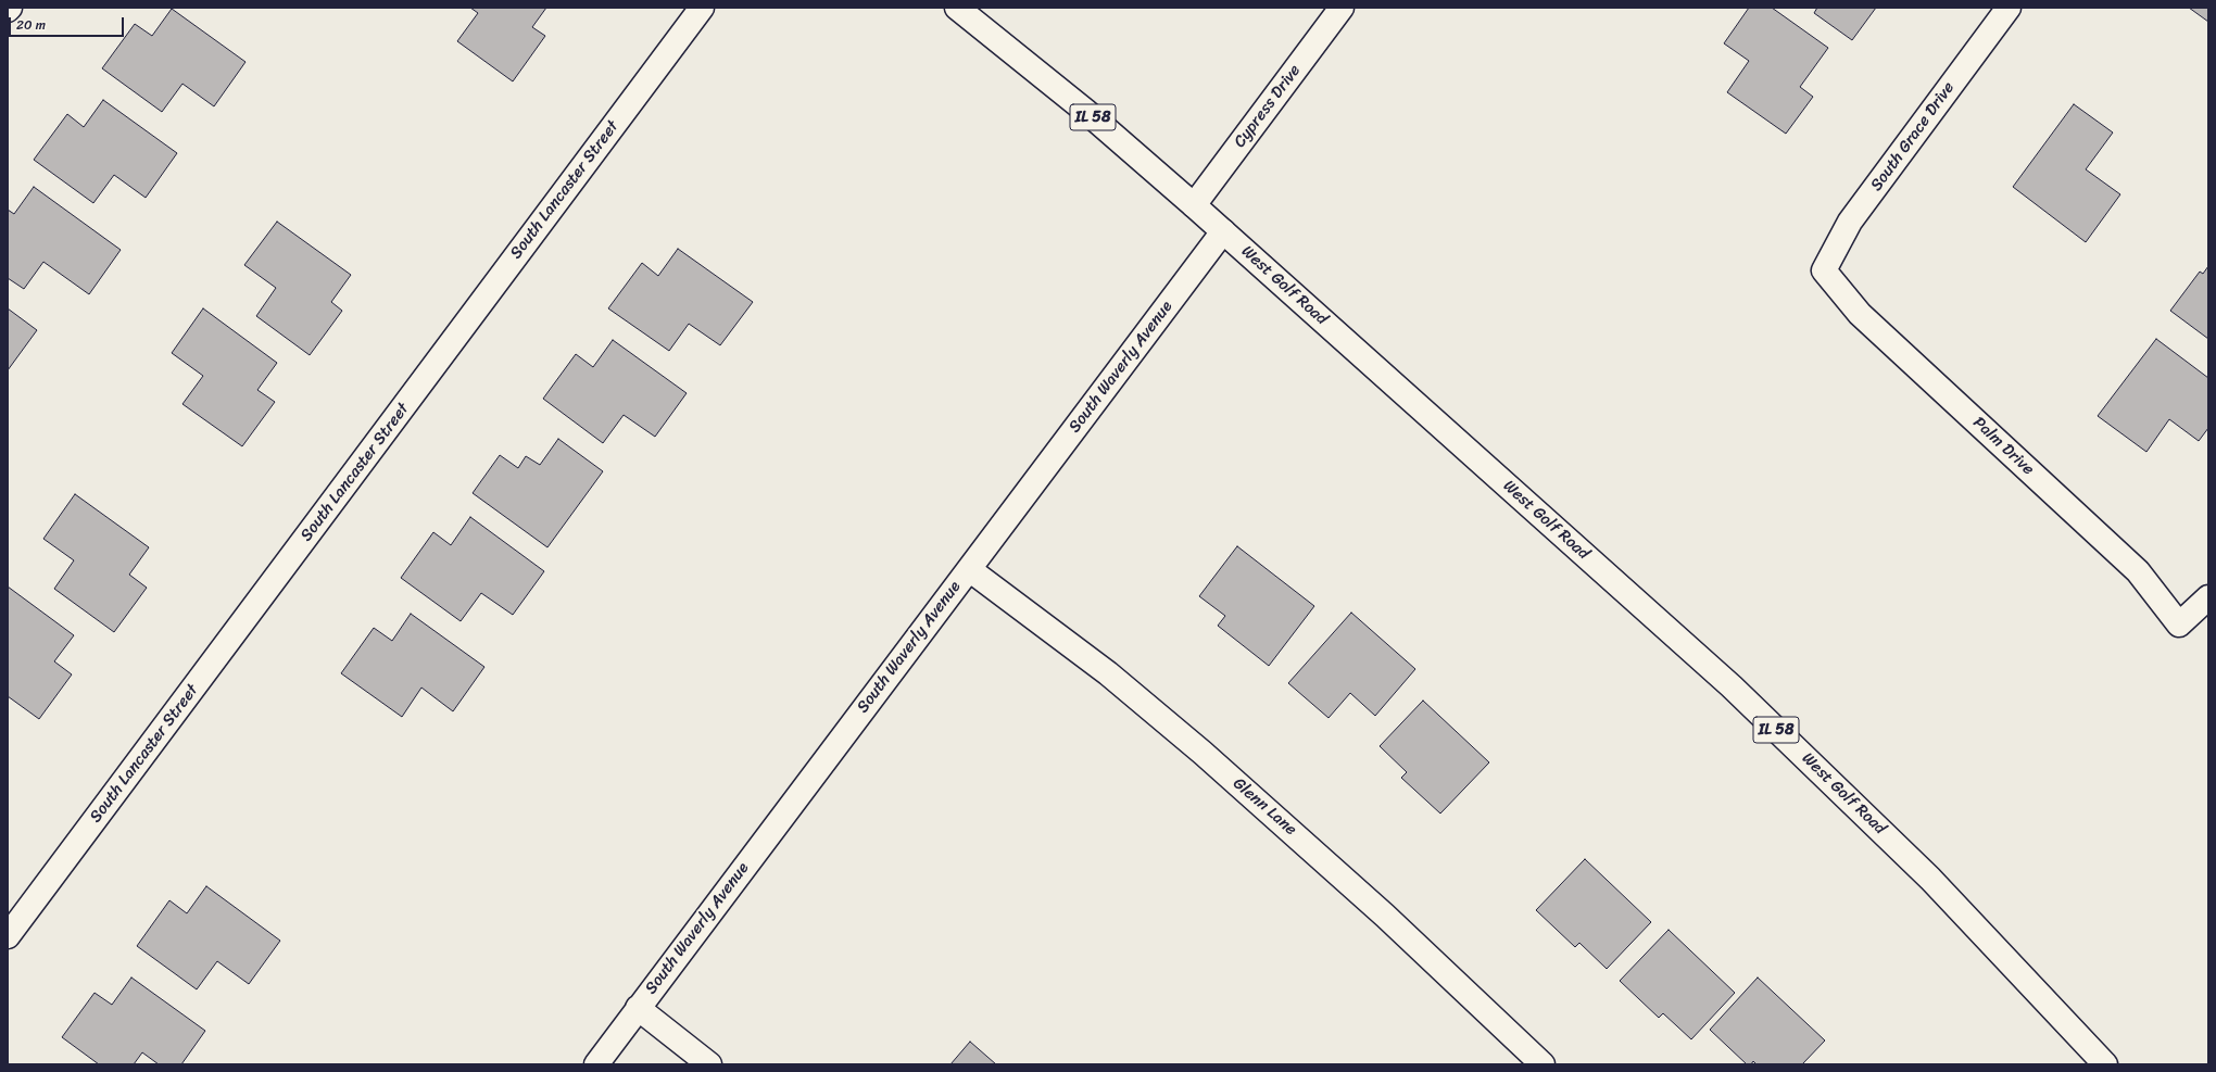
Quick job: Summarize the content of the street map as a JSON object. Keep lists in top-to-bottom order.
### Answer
{
  "streets": {
    "street": [
      "Cypress Drive",
      "IL 58",
      "South Grace Drive",
      "South Lancaster Street",
      "West Golf Road",
      "South Waverly Avenue",
      "Palm Drive",
      "Glenn Lane"
    ]
  },
  "crossings": [
    ["Cypress Drive", "West Golf Road"],
    ["South Grace Drive", "Palm Drive"],
    ["West Golf Road", "South Waverly Avenue"],
    ["South Waverly Avenue", "Glenn Lane"]
  ],
  "scale_bar": "20 m"
}
